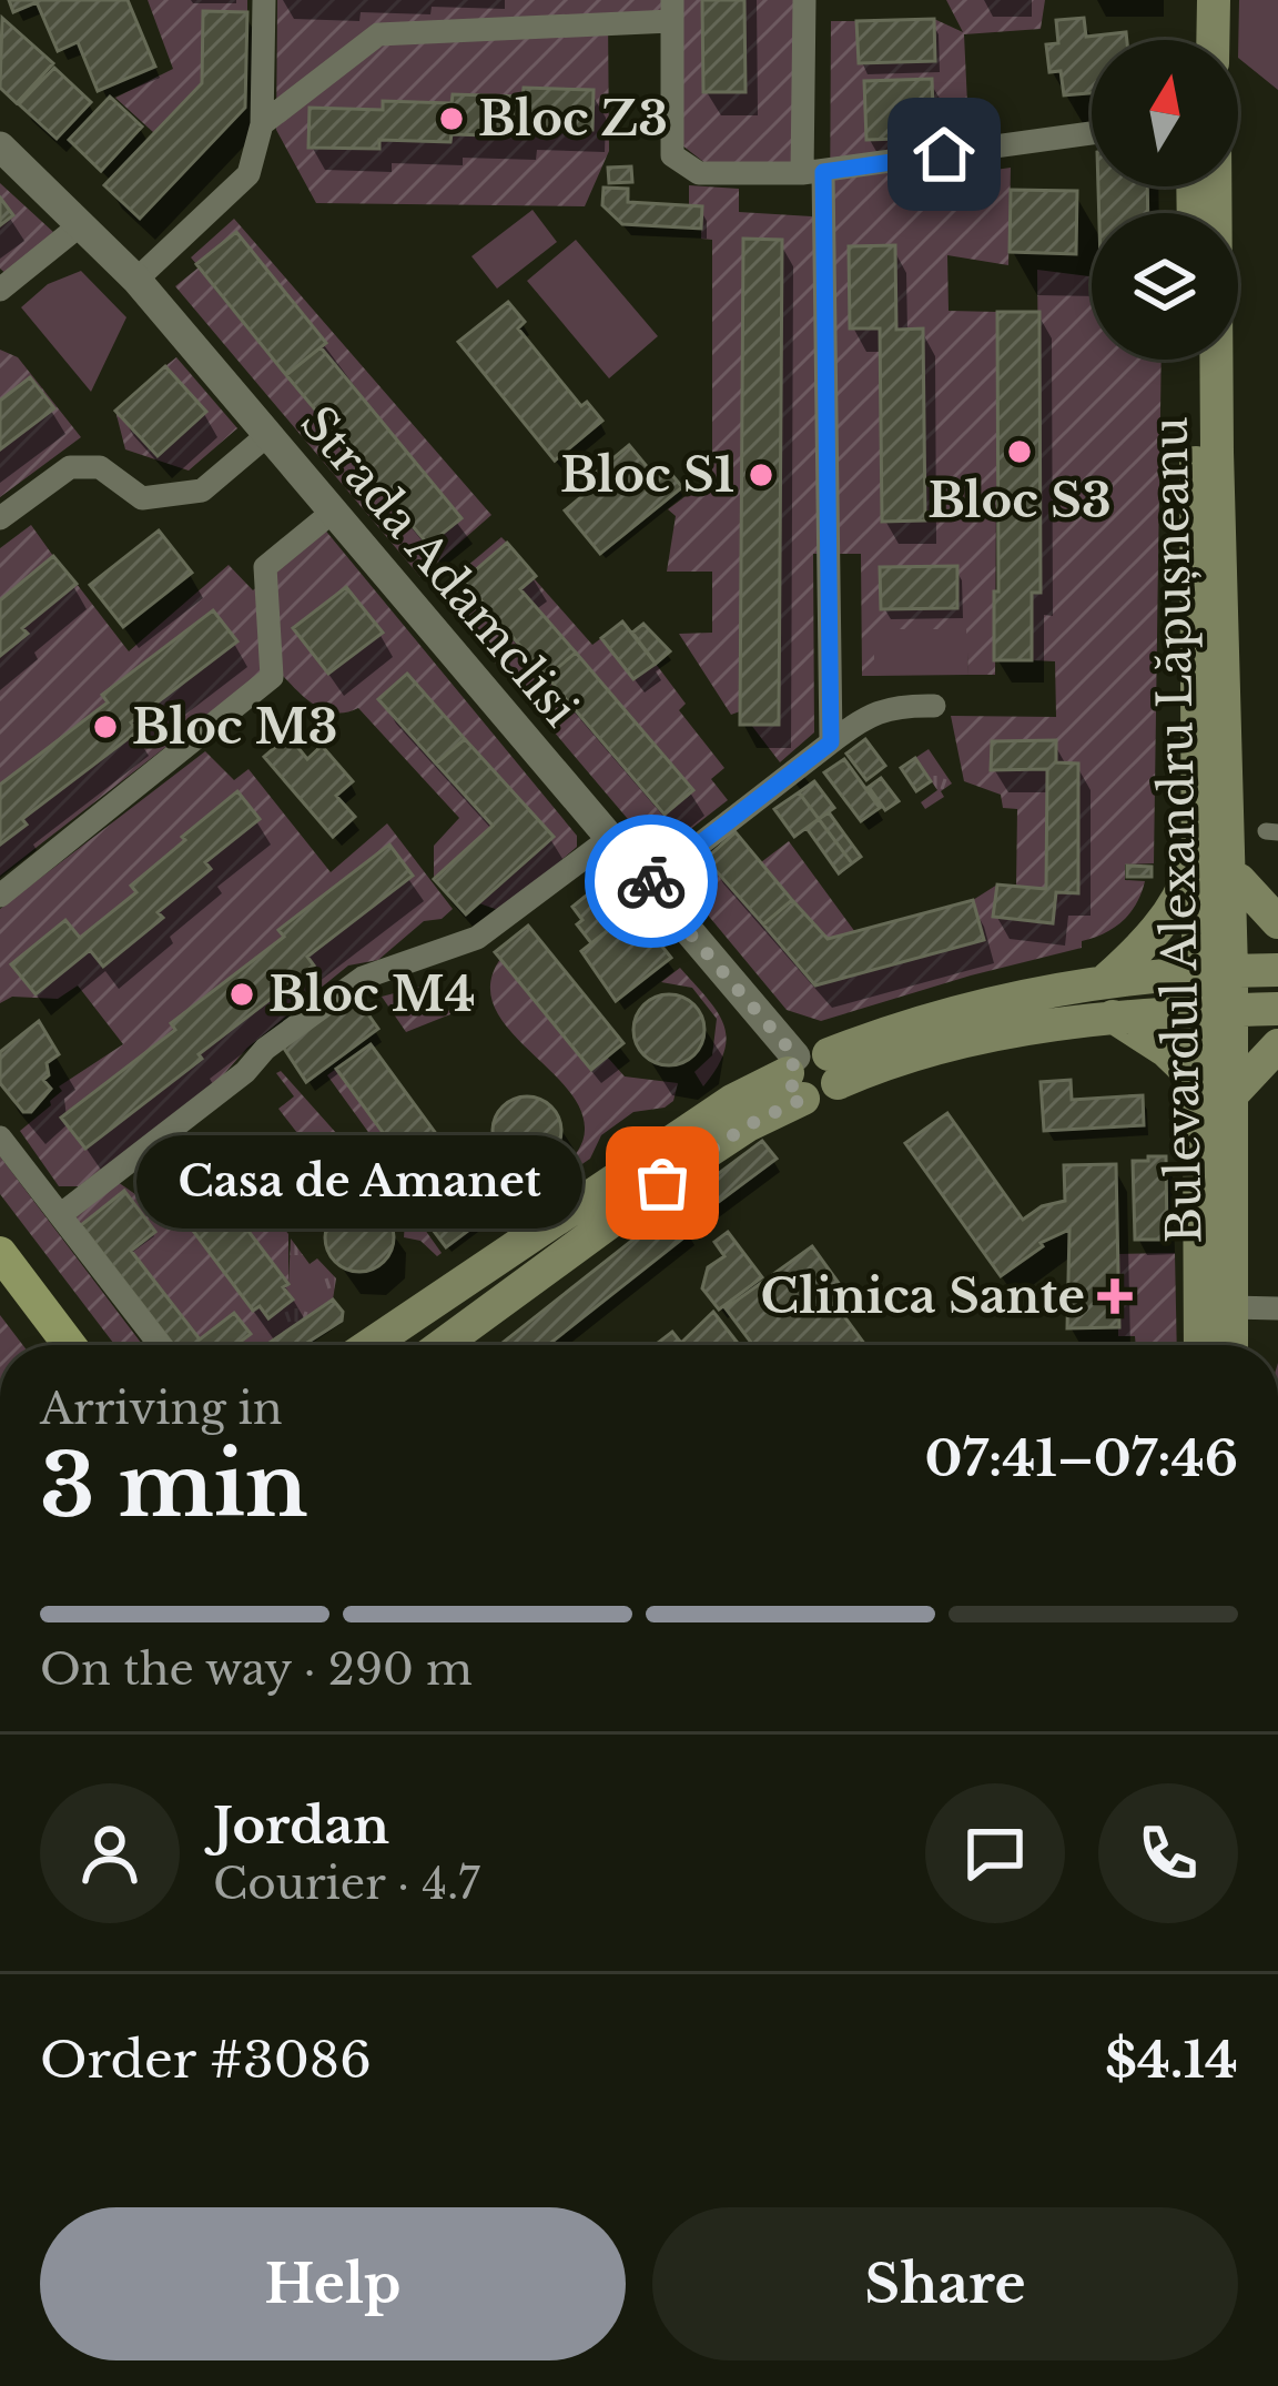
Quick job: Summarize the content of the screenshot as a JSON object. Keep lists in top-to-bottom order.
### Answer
{
  "streets": {
    "main road": ["Bulevardul Alexandru Lăpușneanu"],
    "street": ["Strada Adamclisi"]
  },
  "places": {
    "other": [
      "Bloc Z3",
      "Bloc S3",
      "Bloc S1",
      "Bloc M3",
      "Bloc M4",
      "Casa de Amanet"
    ],
    "health": ["Clinica Sante"]
  },
  "north": "top",
  "page": {
    "bubble": "Casa de Amanet",
    "heading": ["3 min", "Arriving in", "07:41–07:46"],
    "panel": [
      "Jordan",
      "Courier · 4.7",
      "Order #3086",
      "$4.14"
    ],
    "bar": "On the way · 290 m",
    "buttons": ["Help", "Share"]
  }
}
